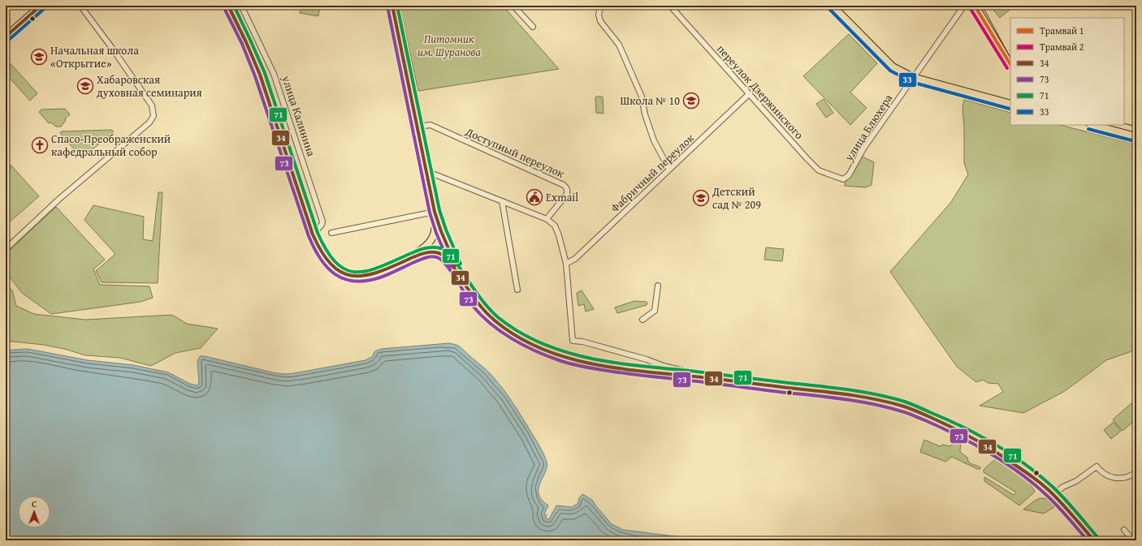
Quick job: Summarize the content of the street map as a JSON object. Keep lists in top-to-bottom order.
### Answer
{
  "streets": {
    "main road": ["улица Калинина"],
    "street": [
      "переулок Дзержинского",
      "улица Блюхера",
      "Доступный переулок",
      "Фабричный переулок"
    ]
  },
  "crossings": [
    ["переулок Дзержинского", "улица Блюхера"],
    ["переулок Дзержинского", "Фабричный переулок"]
  ],
  "parks": ["Питомник им. Шуранова"],
  "places": {
    "school or university": [
      "Начальная школа «Открытие»",
      "Хабаровская духовная семинария",
      "Школа № 10",
      "Детский сад № 209"
    ],
    "church": ["Спасо-Преображенский кафедральный собор"],
    "public building": ["Exmail"]
  },
  "lines": [
    "tram line 1",
    "transit line 34",
    "transit line 71",
    "transit line 73",
    "tram line 2",
    "transit line 33"
  ],
  "legend": [
    "Трамвай 1",
    "Трамвай 2",
    "34",
    "73",
    "71",
    "33"
  ],
  "north": "top"
}
